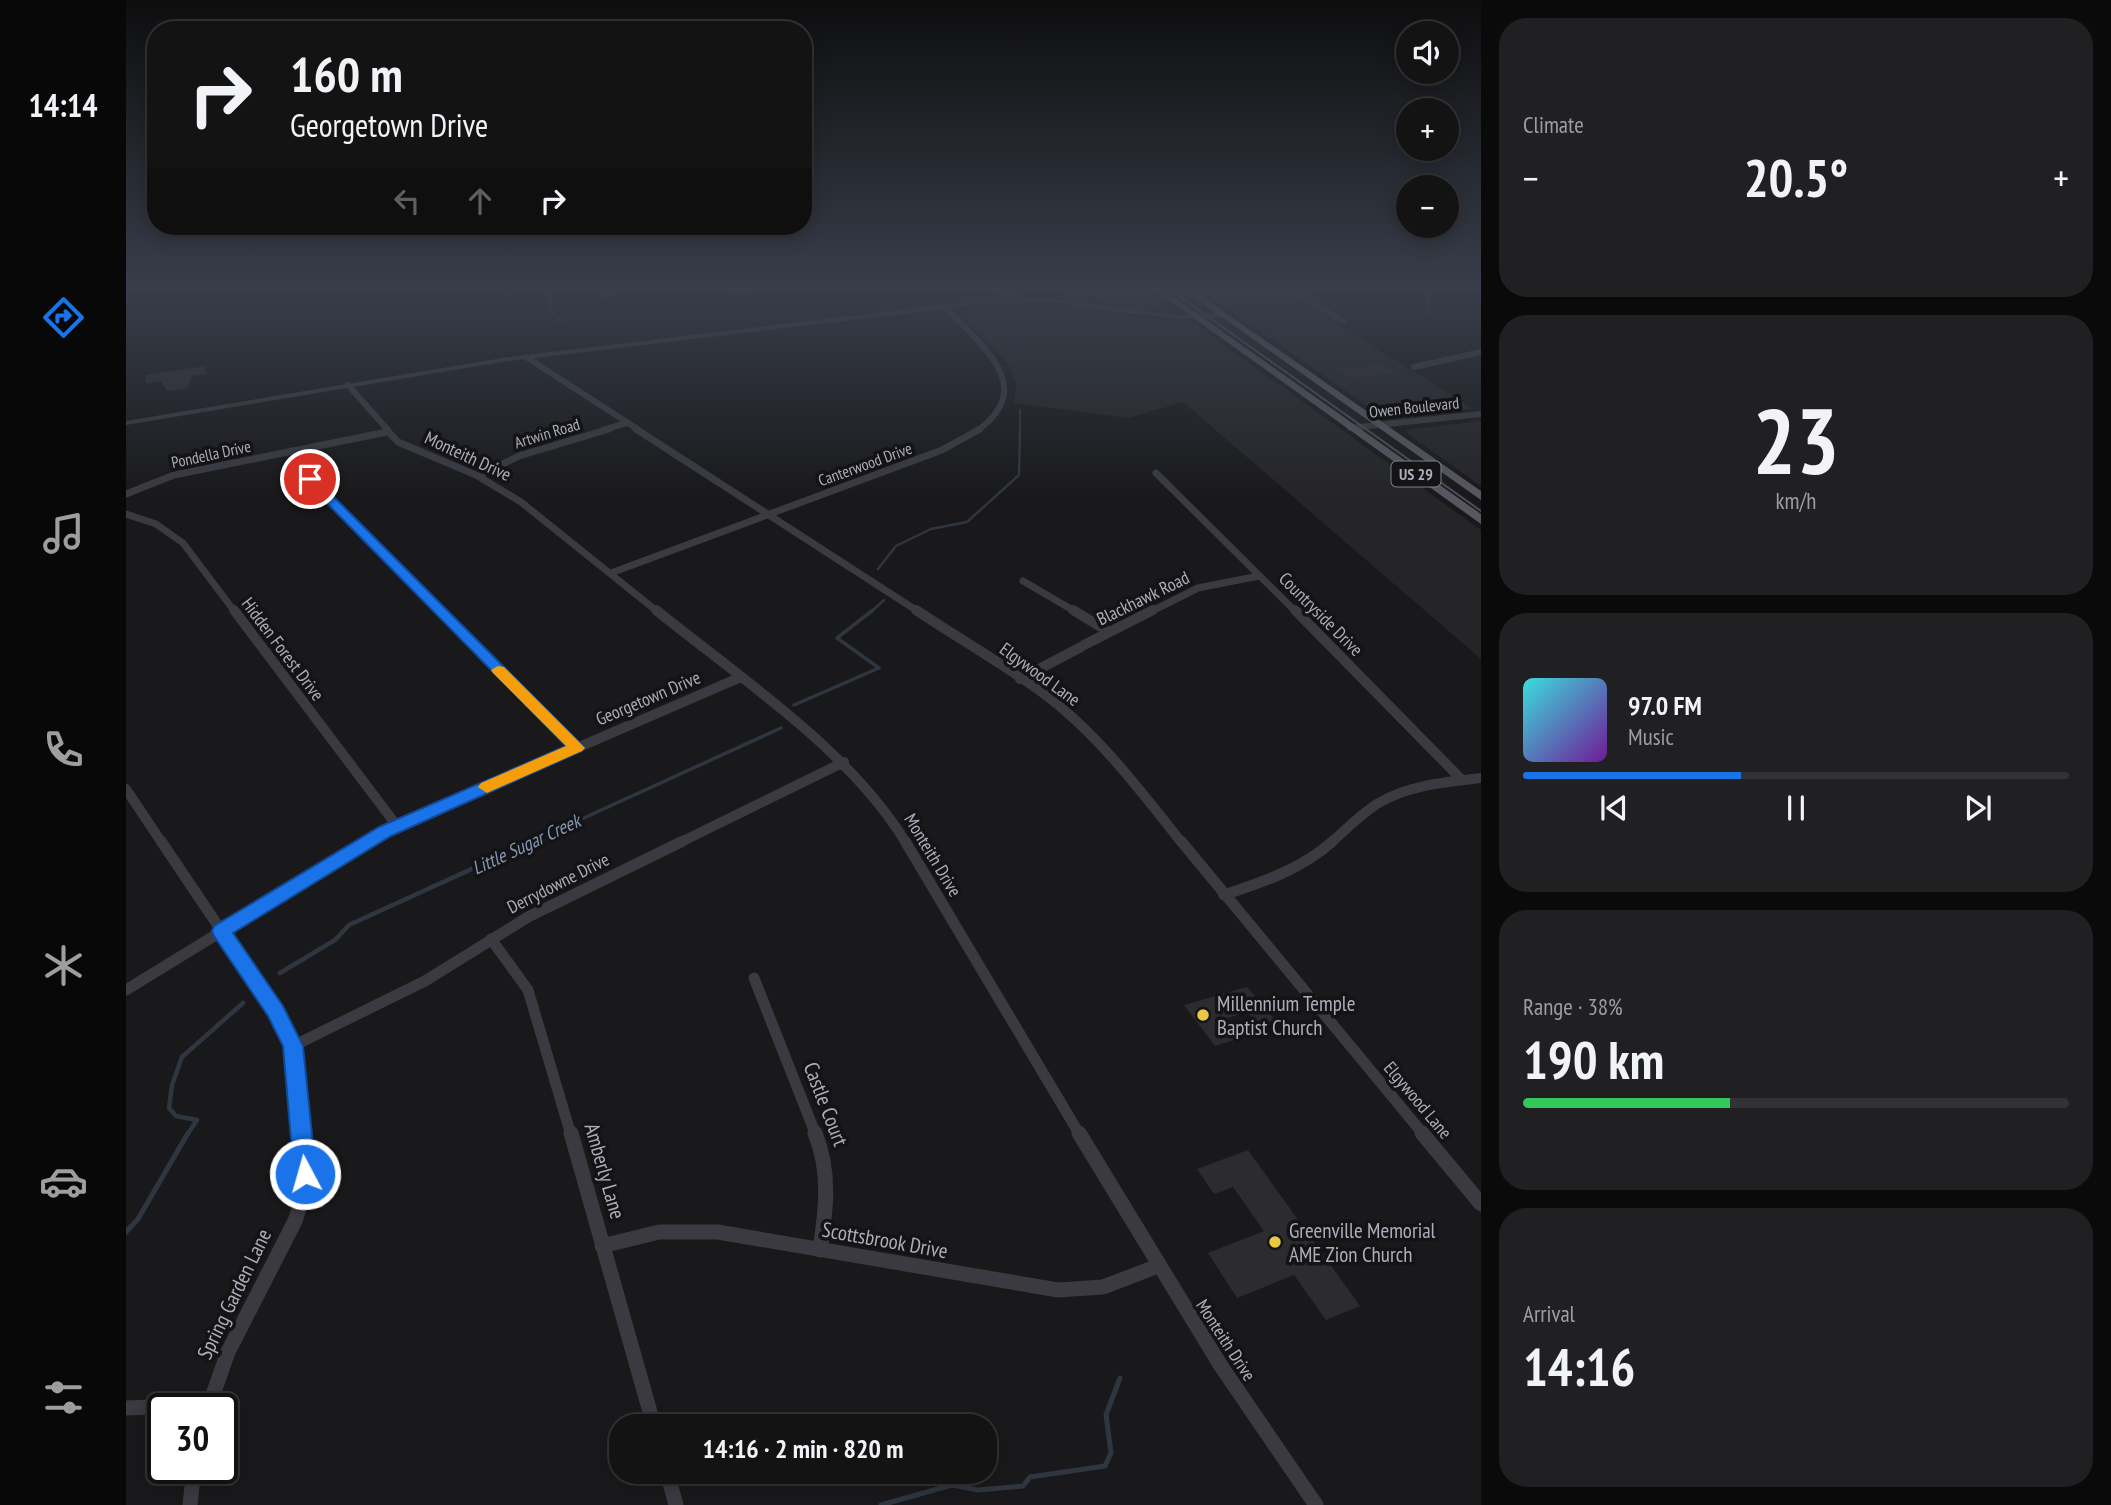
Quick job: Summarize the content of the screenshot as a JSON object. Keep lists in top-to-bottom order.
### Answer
{
  "streets": {
    "main road": ["US 29"],
    "street": [
      "Owen Boulevard",
      "Artwin Road",
      "Pondella Drive",
      "Monteith Drive",
      "Canterwood Drive",
      "Blackhawk Road",
      "Countryside Drive",
      "Hidden Forest Drive",
      "Elgywood Lane",
      "Georgetown Drive",
      "Derrydowne Drive",
      "Castle Court",
      "Amberly Lane",
      "Scottsbrook Drive",
      "Spring Garden Lane"
    ]
  },
  "crossings": [
    ["Owen Boulevard", "US 29"],
    ["Artwin Road", "Monteith Drive"],
    ["Artwin Road", "Elgywood Lane"],
    ["Pondella Drive", "Monteith Drive"],
    ["Monteith Drive", "Canterwood Drive"],
    ["Monteith Drive", "Georgetown Drive"],
    ["Monteith Drive", "Derrydowne Drive"],
    ["Monteith Drive", "Scottsbrook Drive"],
    ["Canterwood Drive", "Elgywood Lane"],
    ["Blackhawk Road", "Countryside Drive"],
    ["Blackhawk Road", "Elgywood Lane"],
    ["Hidden Forest Drive", "Georgetown Drive"],
    ["Georgetown Drive", "Spring Garden Lane"],
    ["Derrydowne Drive", "Amberly Lane"],
    ["Derrydowne Drive", "Spring Garden Lane"],
    ["Castle Court", "Scottsbrook Drive"],
    ["Amberly Lane", "Scottsbrook Drive"]
  ],
  "water": ["Little Sugar Creek"],
  "places": ["Millennium Temple Baptist Church", "Greenville Memorial AME Zion Church"],
  "page": {
    "tabs": "14:14",
    "tile": [
      "Climate",
      ["23", "km/h"],
      ["Range · 38%", "190 km"],
      ["Arrival", "14:16"]
    ],
    "map_buttons": ["+", "−"],
    "turn": ["160 m", "Georgetown Drive"],
    "heat": ["−", "20.5°", "+"],
    "song": ["97.0 FM", "Music"],
    "limit": "30",
    "trip": "14:16 · 2 min · 820 m"
  }
}
